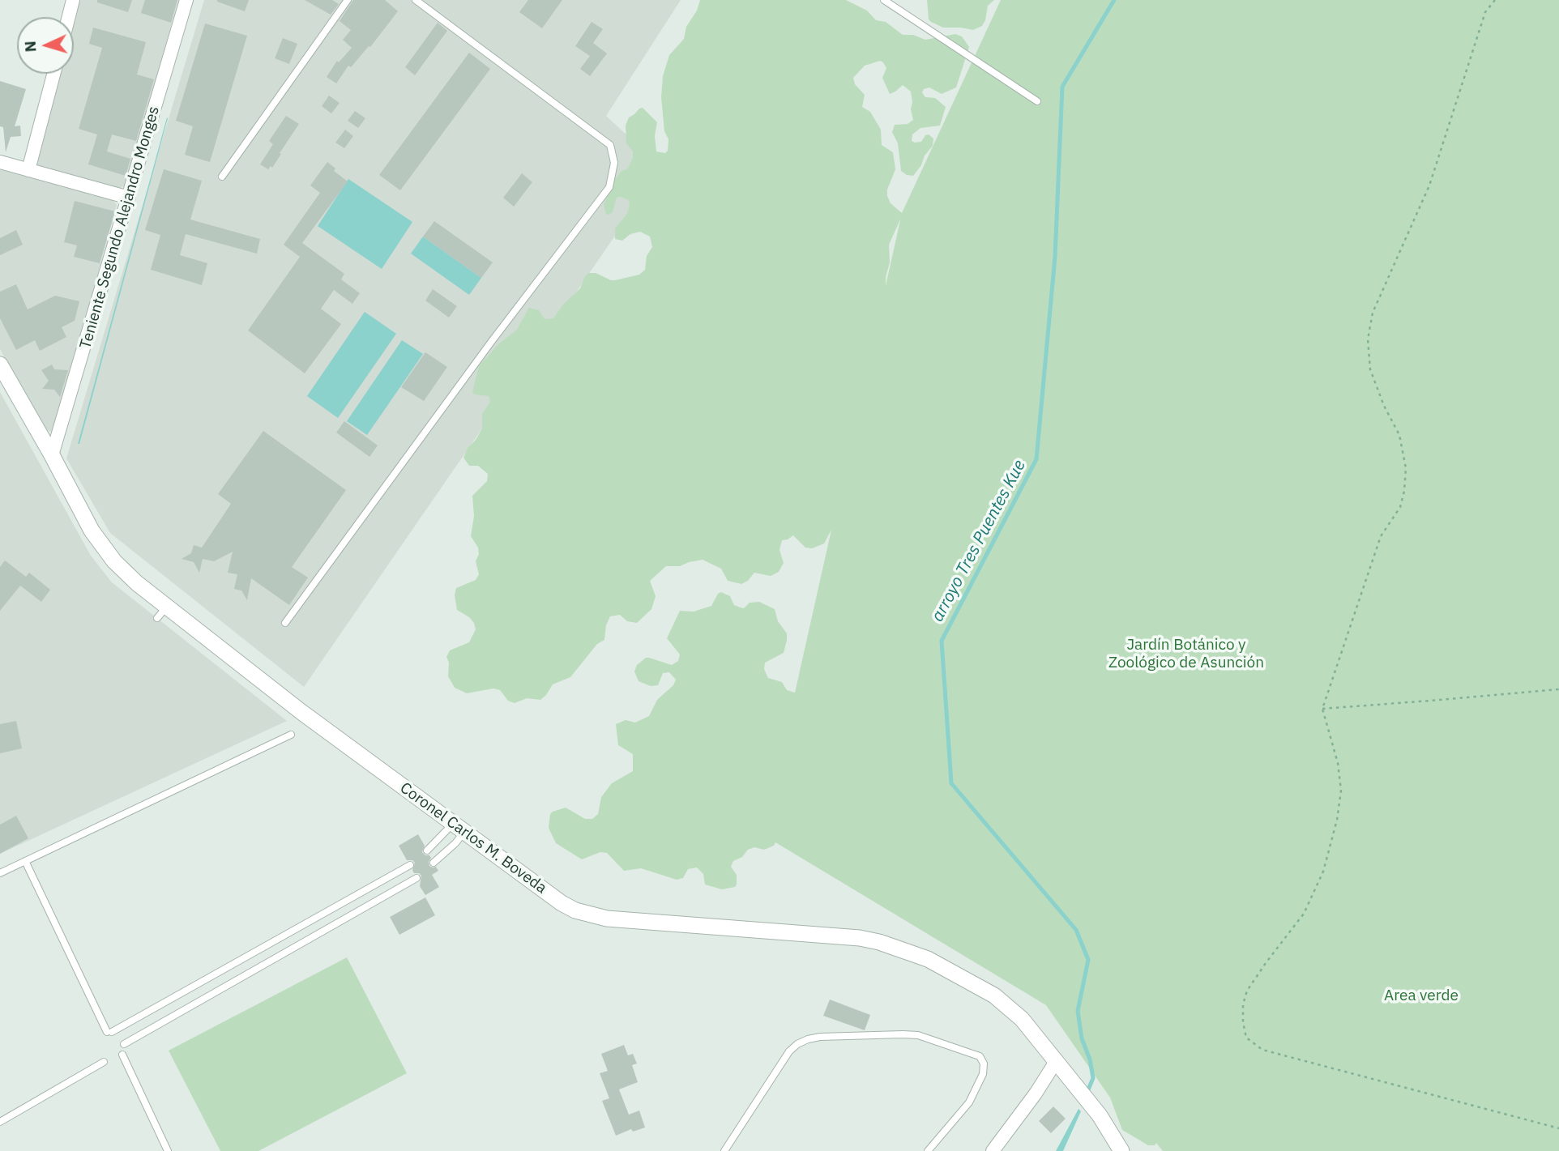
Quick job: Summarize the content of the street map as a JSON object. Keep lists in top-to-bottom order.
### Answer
{
  "streets": {
    "street": ["Teniente Segundo Alejandro Monges", "Coronel Carlos M. Boveda"]
  },
  "crossings": [
    ["Teniente Segundo Alejandro Monges", "Coronel Carlos M. Boveda"]
  ],
  "water": ["arroyo Tres Puentes Kue"],
  "parks": ["Jardín Botánico y Zoológico de Asunción", "Area verde"],
  "north": "left"
}
